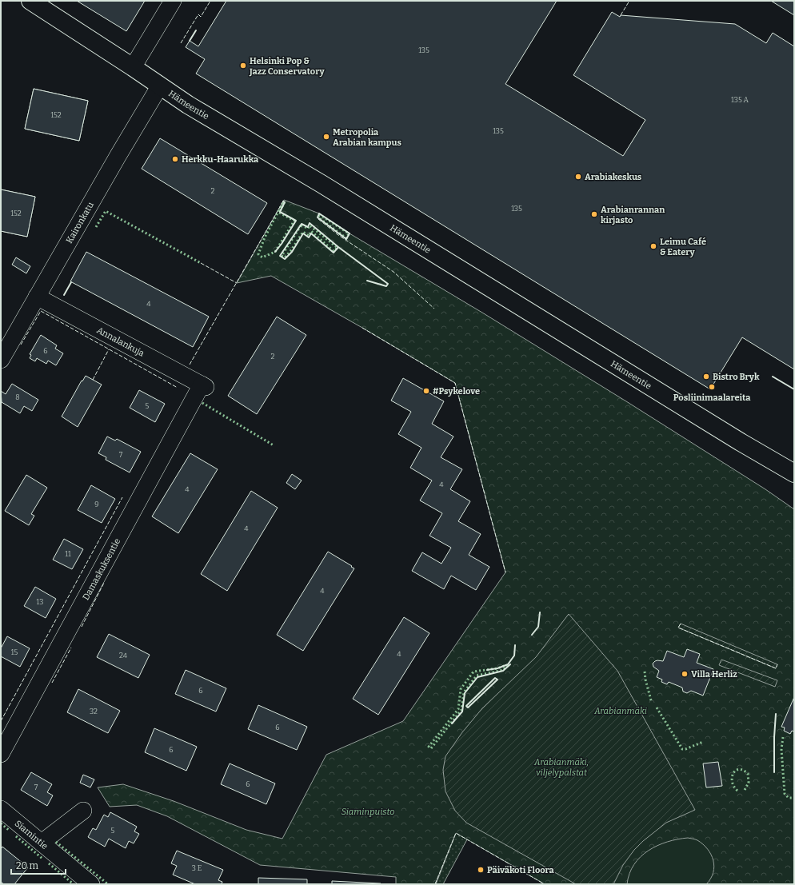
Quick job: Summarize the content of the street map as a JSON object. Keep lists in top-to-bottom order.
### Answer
{
  "streets": {
    "main road": ["Hämeentie"],
    "street": [
      "Kaironkatu",
      "Annalankuja",
      "Damaskuksentie",
      "Siamintie"
    ]
  },
  "crossings": [
    ["Hämeentie", "Kaironkatu"],
    ["Kaironkatu", "Annalankuja"],
    ["Annalankuja", "Damaskuksentie"]
  ],
  "parks": ["Arabianmäki", "Arabianmäki, viljelypalstat", "Siaminpuisto"],
  "places": [
    "Helsinki Pop & Jazz Conservatory",
    "Metropolia Arabian kampus",
    "Herkku-Haarukka",
    "Arabiakeskus",
    "Arabianrannan kirjasto",
    "Leimu Café & Eatery",
    "Bistro Bryk",
    "Posliinimaalareita",
    "#Psykelove",
    "Villa Herliz",
    "Päiväkoti Floora"
  ],
  "house_numbers": [
    "135",
    "135 A",
    "152",
    "135",
    "2",
    "135",
    "152",
    "4",
    "6",
    "2",
    "8",
    "5",
    "7",
    "4",
    "4",
    "9",
    "4",
    "11",
    "4",
    "13",
    "15",
    "4",
    "24",
    "6",
    "32",
    "6",
    "6",
    "6",
    "7",
    "5",
    "3 E"
  ],
  "scale_bar": "20 m"
}
